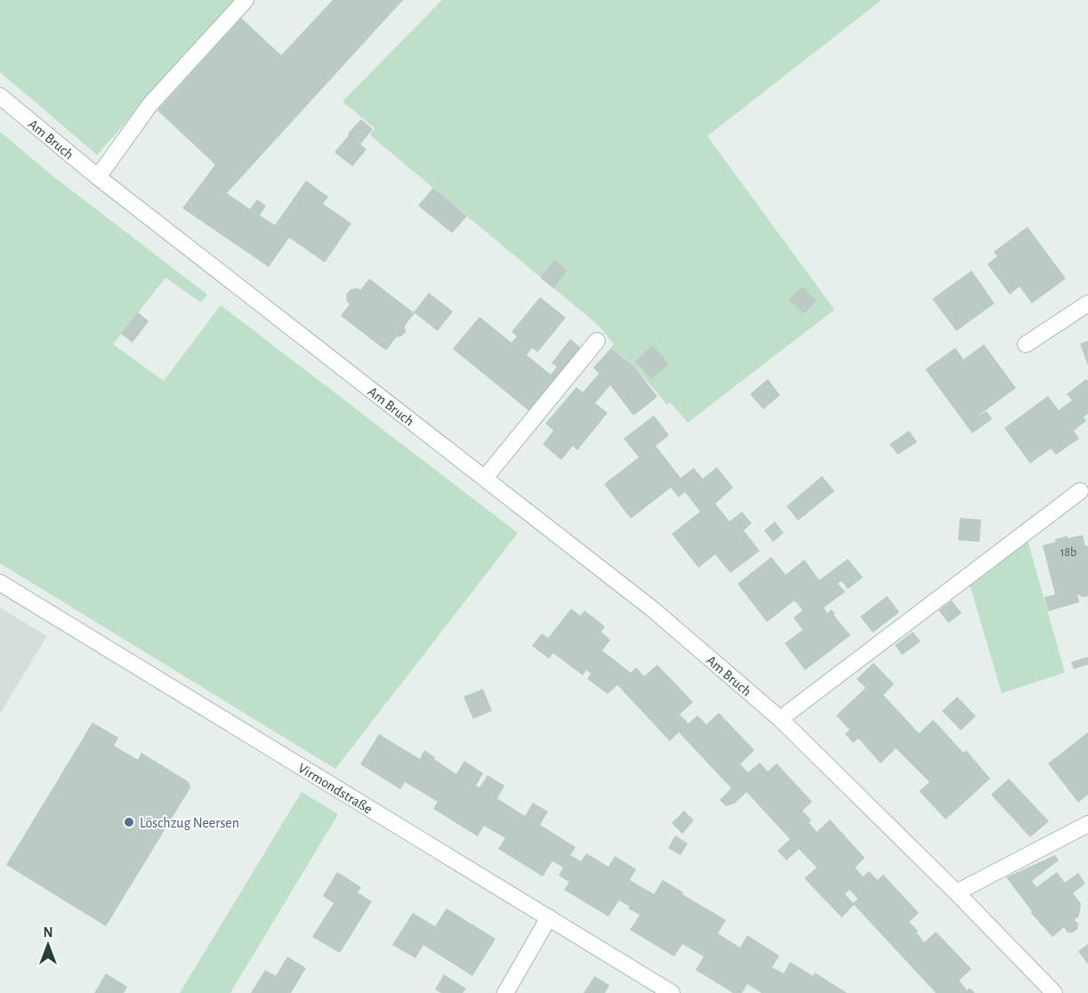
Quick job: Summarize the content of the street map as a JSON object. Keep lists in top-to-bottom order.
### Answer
{
  "streets": {
    "street": ["Am Bruch", "Virmondstraße"]
  },
  "places": ["Löschzug Neersen"],
  "house_numbers": ["18b"],
  "north": "top"
}
